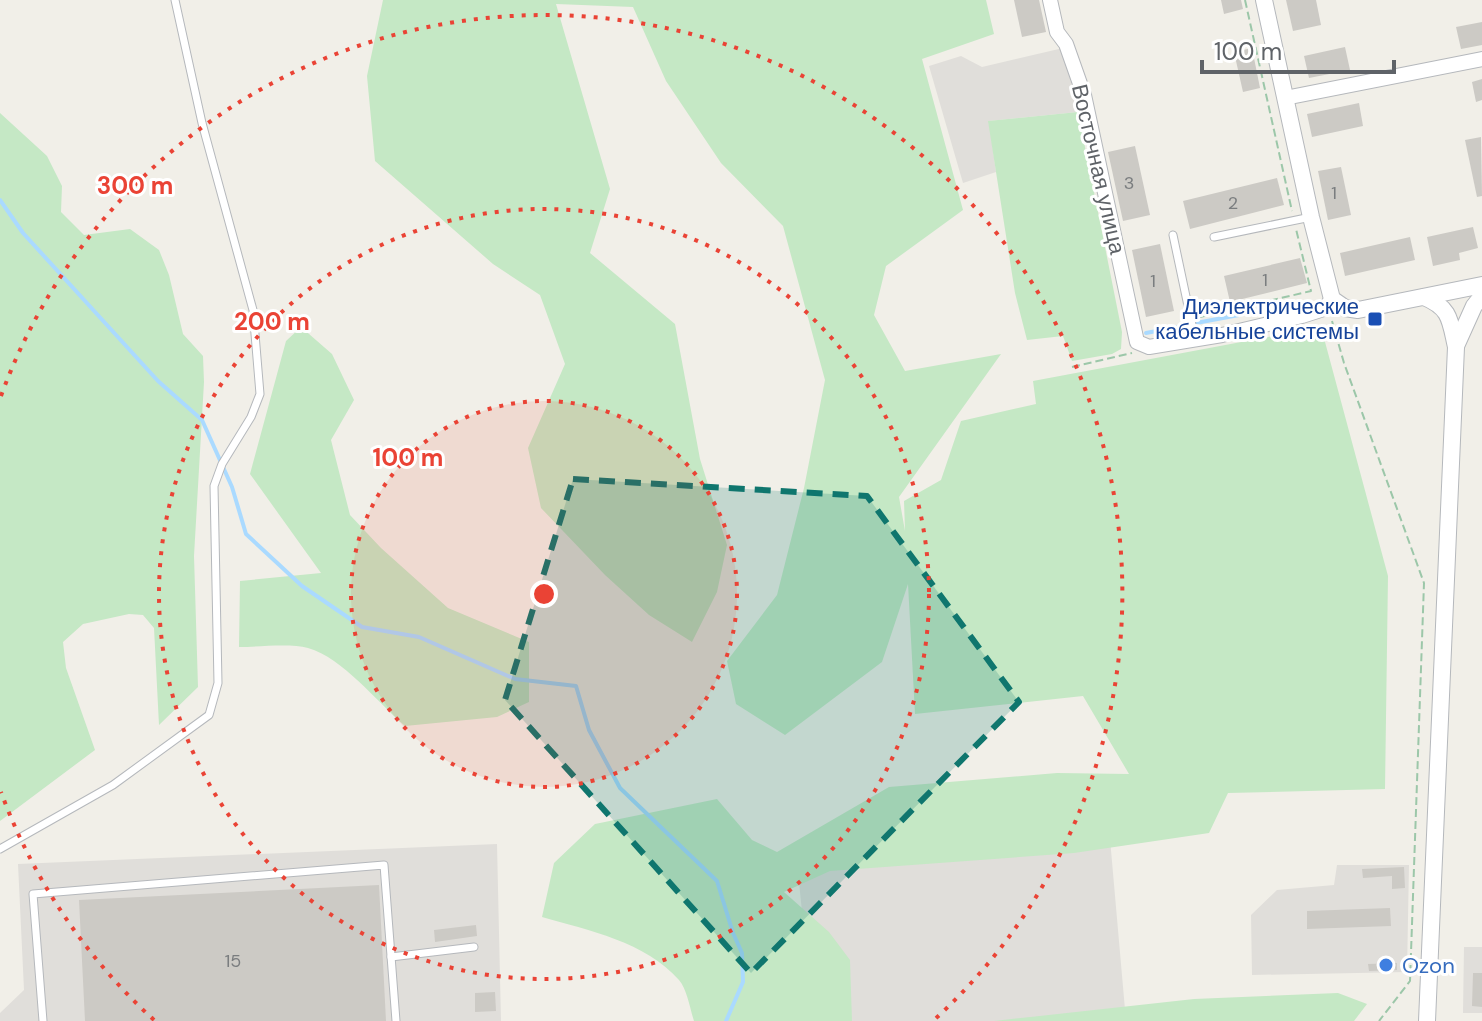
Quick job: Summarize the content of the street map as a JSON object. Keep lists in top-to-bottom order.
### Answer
{
  "streets": {
    "street": ["Восточная улица"]
  },
  "places": {
    "transit": ["Диэлектрические кабельные системы"],
    "other": ["Ozon"]
  },
  "house_numbers": [
    "3",
    "1",
    "2",
    "1",
    "1",
    "15"
  ],
  "scale_bar": "100 m",
  "rings": ["300 m", "200 m", "100 m"]
}
